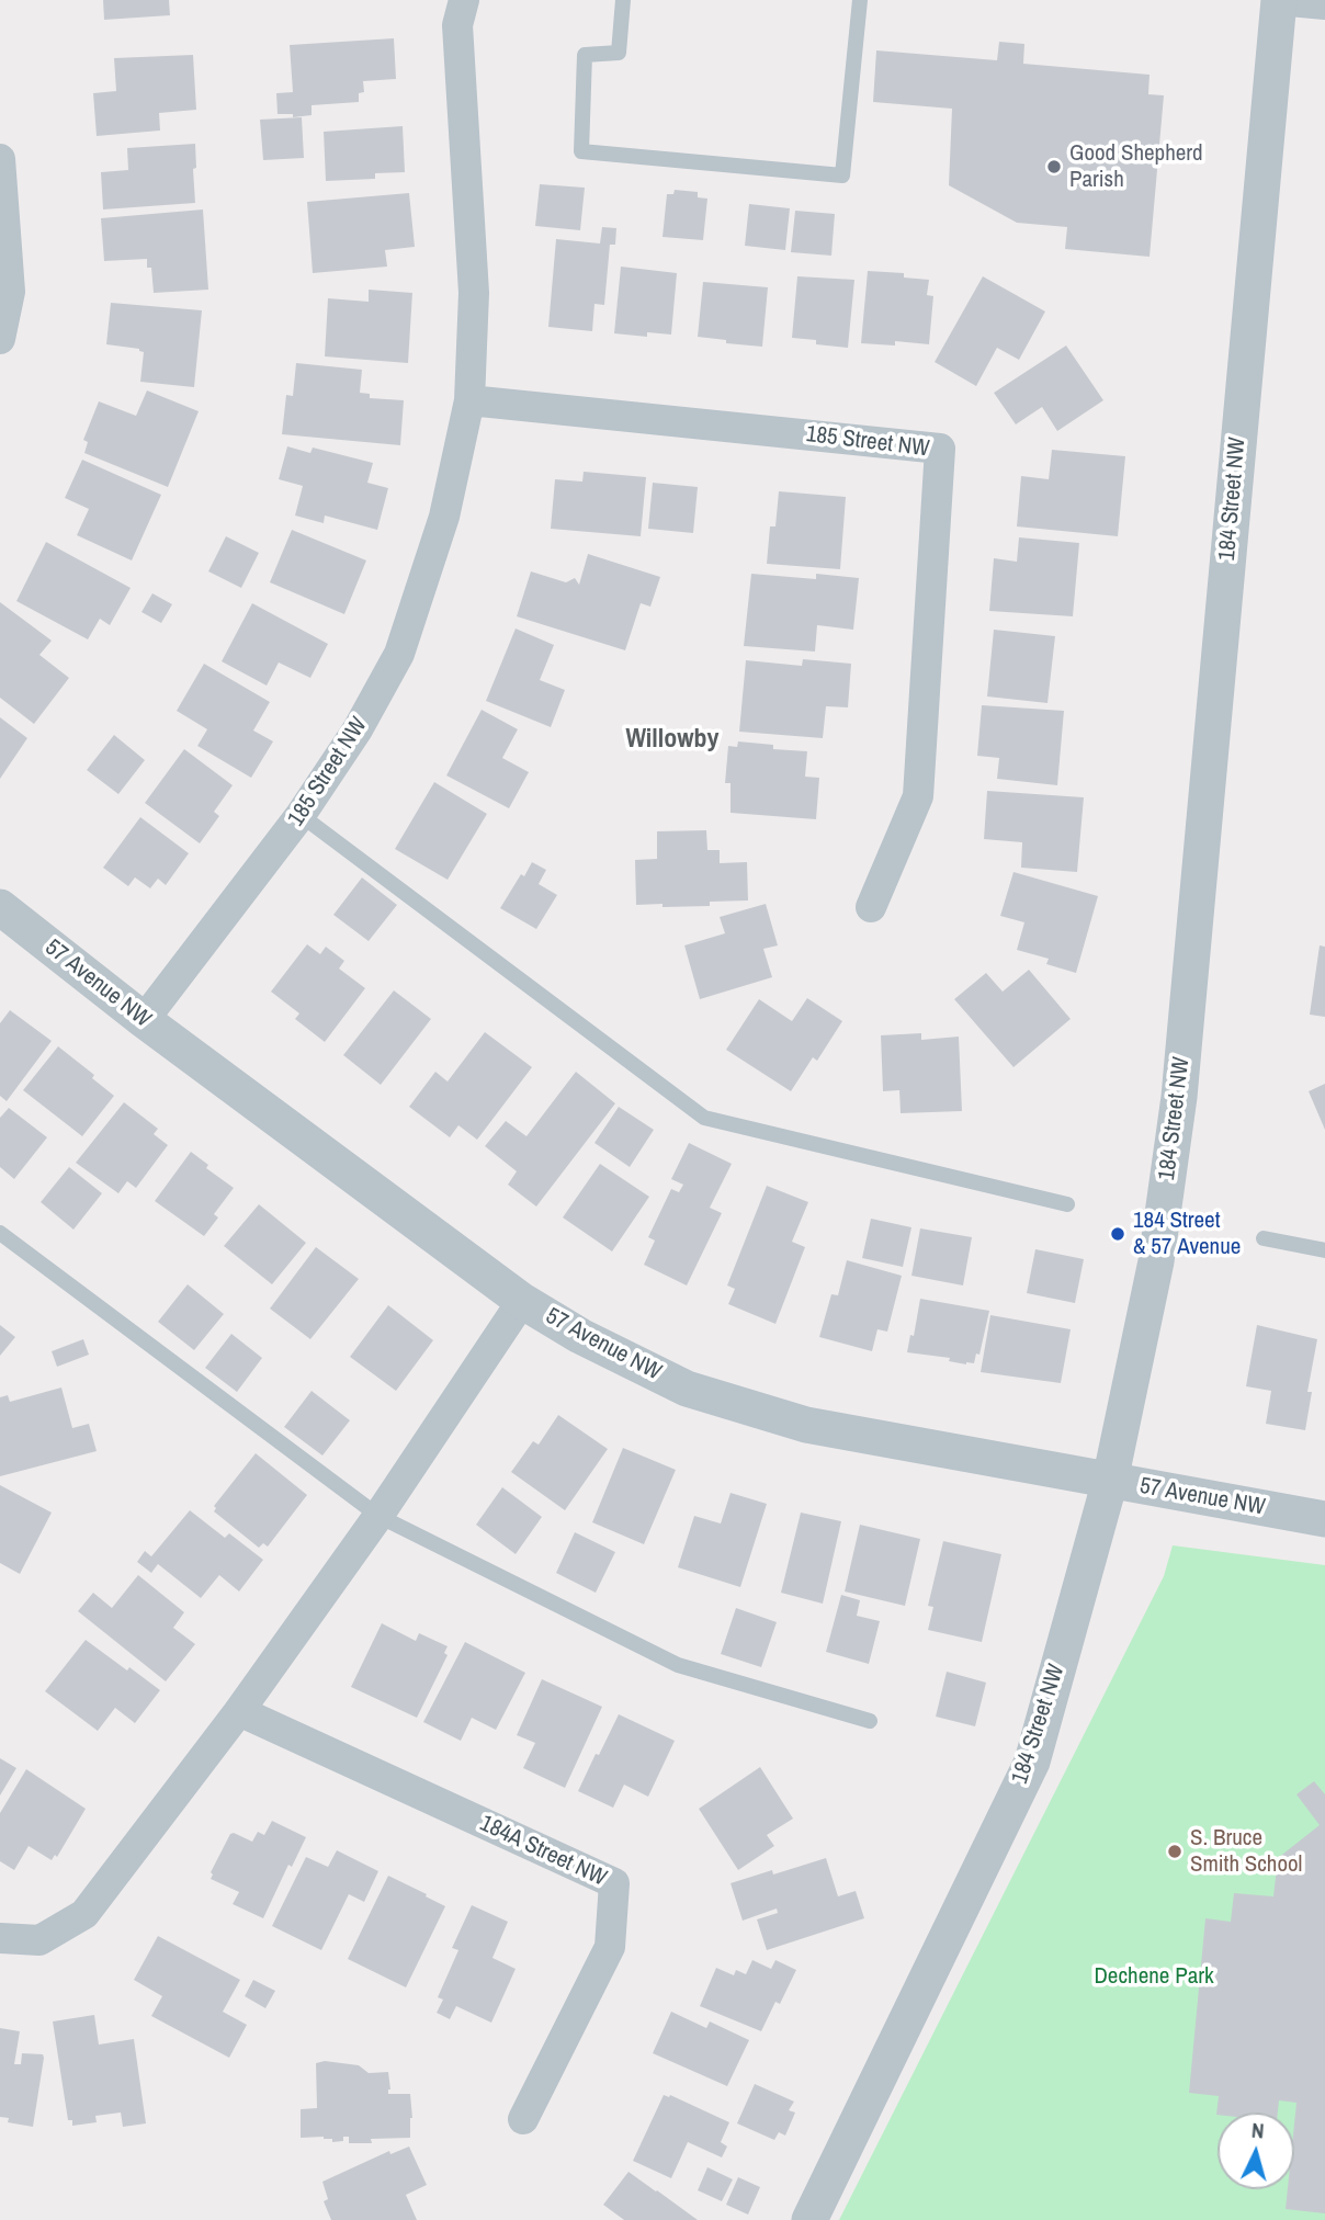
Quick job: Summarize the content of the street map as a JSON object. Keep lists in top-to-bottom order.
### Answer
{
  "streets": {
    "street": [
      "185 Street NW",
      "184 Street NW",
      "57 Avenue NW",
      "184A Street NW"
    ]
  },
  "crossings": [
    ["185 Street NW", "57 Avenue NW"],
    ["184 Street NW", "57 Avenue NW"]
  ],
  "districts": ["Willowby"],
  "parks": ["Dechene Park"],
  "places": ["Good Shepherd Parish", "184 Street & 57 Avenue", "S. Bruce Smith School"],
  "north": "top"
}
